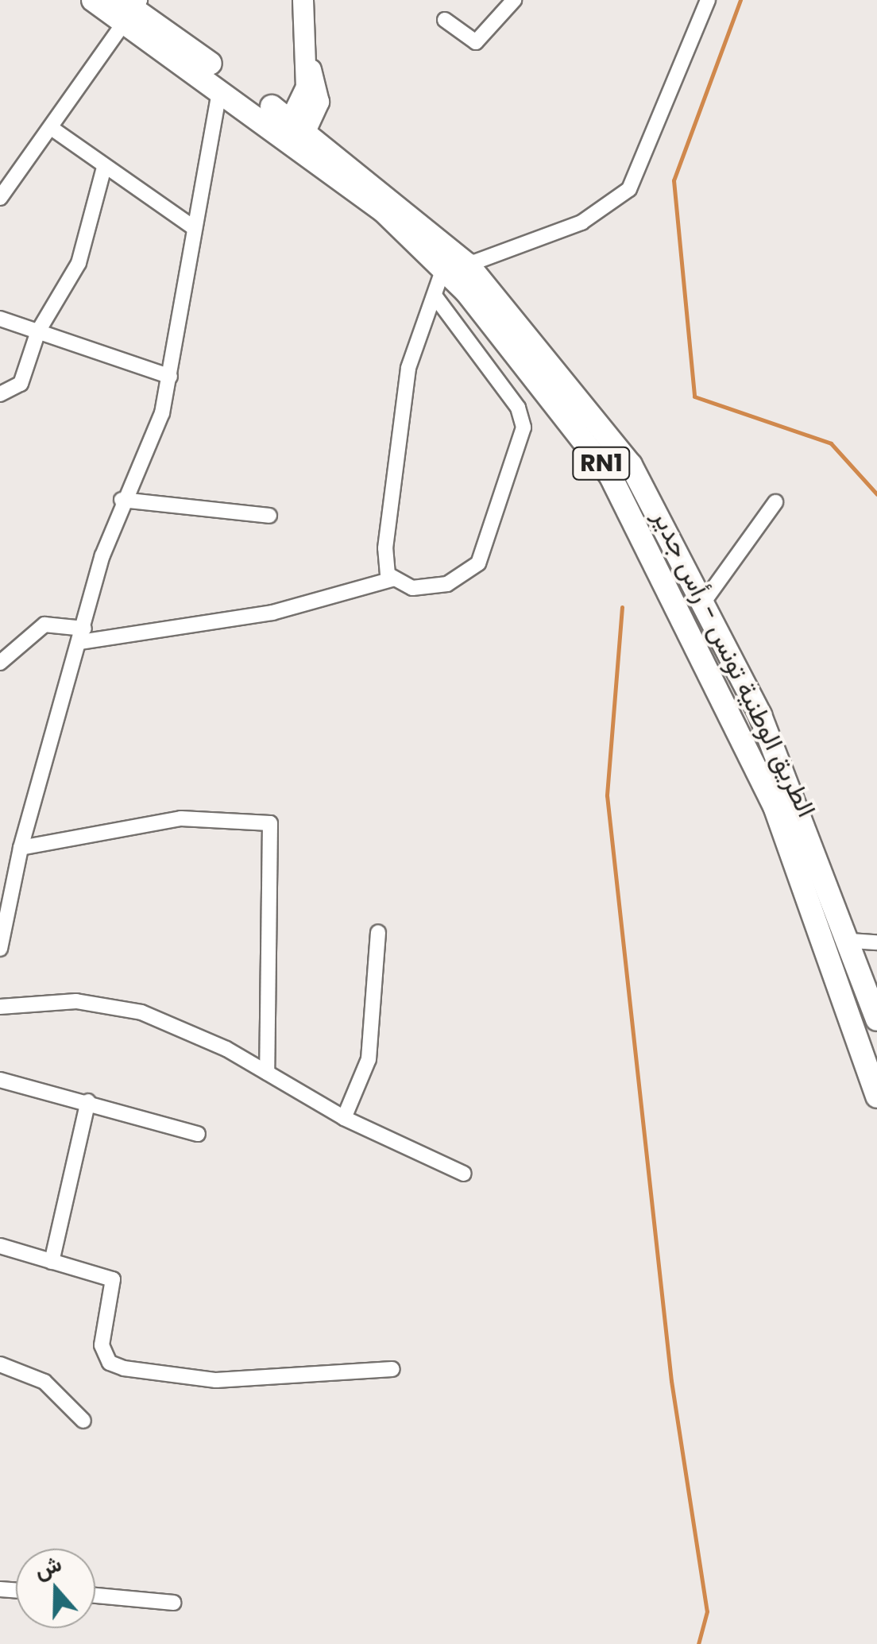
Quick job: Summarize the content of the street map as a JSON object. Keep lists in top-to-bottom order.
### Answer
{
  "streets": {
    "main road": ["RN1", "الطريق الوطنية تونس - رأس جدير"]
  },
  "north": "top"
}
